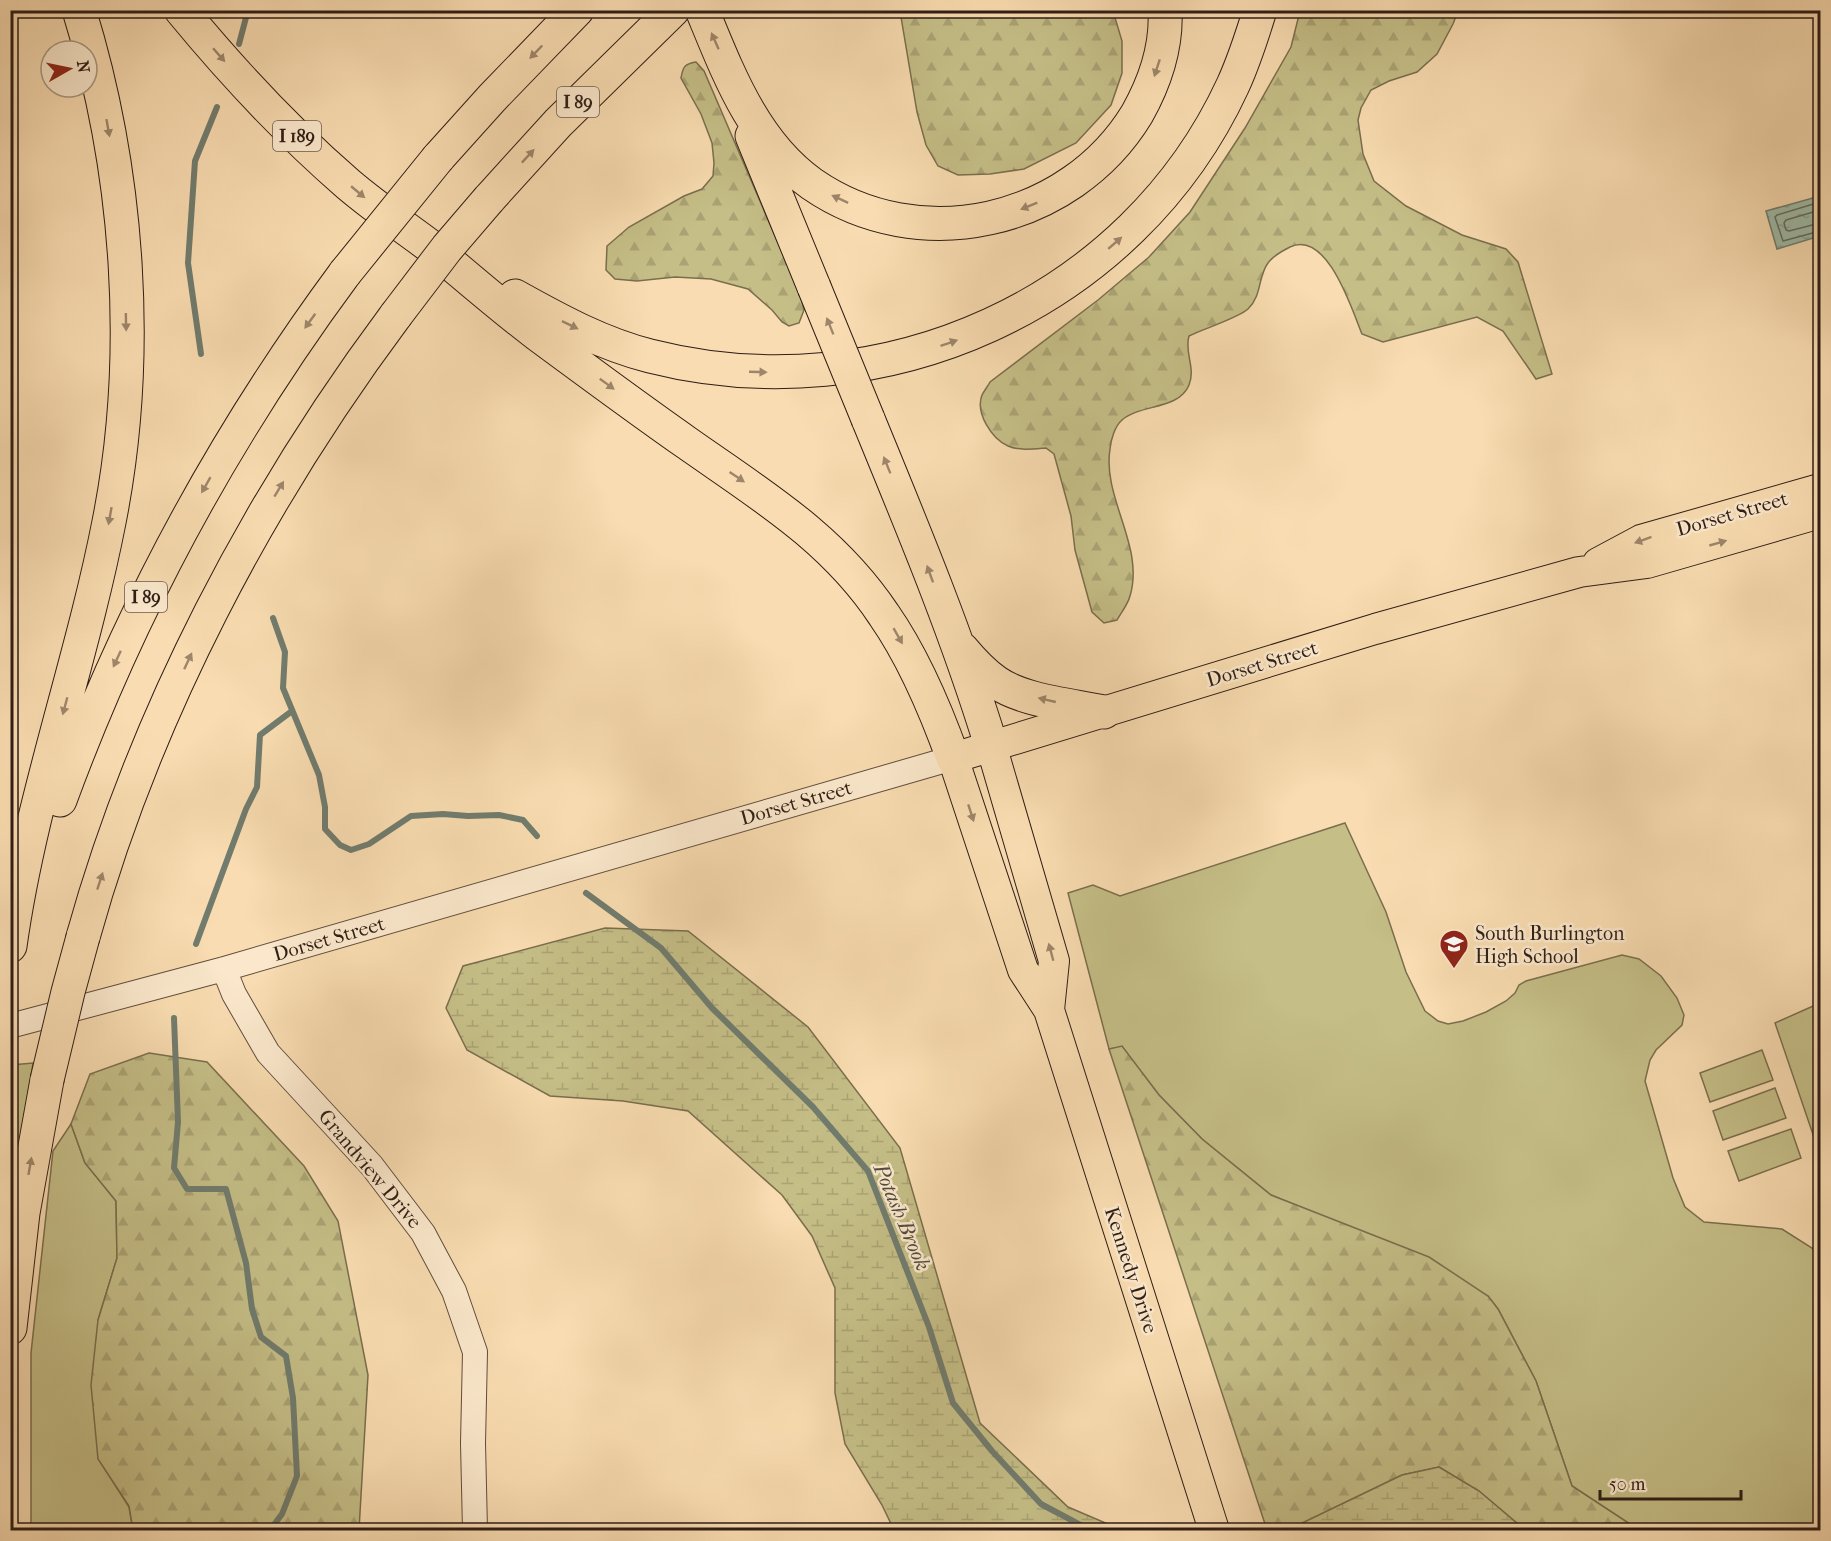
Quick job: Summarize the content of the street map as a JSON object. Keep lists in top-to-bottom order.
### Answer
{
  "streets": {
    "highway": ["I 89", "I 189"],
    "main road": ["Dorset Street", "Kennedy Drive"],
    "street": ["Grandview Drive"]
  },
  "crossings": [
    ["Dorset Street", "Grandview Drive"],
    ["Dorset Street", "Kennedy Drive"]
  ],
  "water": ["Potash Brook"],
  "places": {
    "school or university": ["South Burlington High School"]
  },
  "scale_bar": "50 m",
  "north": "right"
}
